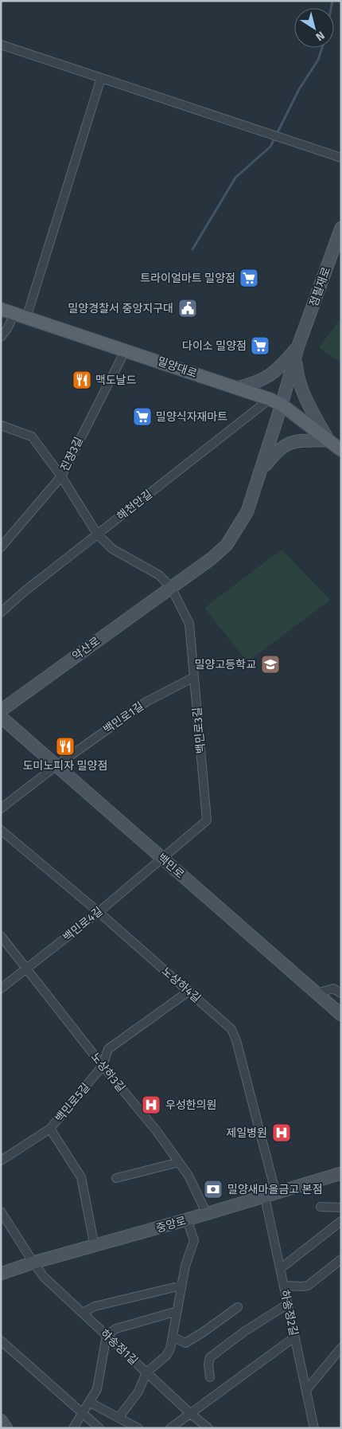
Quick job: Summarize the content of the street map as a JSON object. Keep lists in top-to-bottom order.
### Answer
{
  "streets": {
    "main road": ["밀양대로"],
    "street": [
      "점필재로",
      "진장3길",
      "해천안길",
      "약산로",
      "백민로1길",
      "백민로3길",
      "백민로",
      "백민로4길",
      "노상하4길",
      "노상하3길",
      "백민로5길",
      "중앙로",
      "하송정2길",
      "하송정1길"
    ]
  },
  "crossings": [
    ["점필재로", "밀양대로"],
    ["점필재로", "약산로"],
    ["밀양대로", "진장3길"],
    ["밀양대로", "해천안길"],
    ["밀양대로", "약산로"],
    ["약산로", "백민로3길"],
    ["백민로1길", "백민로3길"],
    ["백민로1길", "백민로"],
    ["백민로3길", "백민로"],
    ["백민로3길", "백민로4길"],
    ["백민로", "백민로4길"],
    ["백민로4길", "노상하4길"],
    ["백민로4길", "노상하3길"],
    ["노상하4길", "백민로5길"],
    ["노상하4길", "중앙로"],
    ["노상하4길", "하송정2길"],
    ["노상하3길", "백민로5길"],
    ["노상하3길", "중앙로"],
    ["중앙로", "하송정2길"],
    ["중앙로", "하송정1길"]
  ],
  "places": {
    "supermarket": ["트라이얼마트 밀양점", "다이소 밀양점", "밀양식자재마트"],
    "public building": ["밀양경찰서 중앙지구대"],
    "restaurant": ["맥도날드", "도미노피자 밀양점"],
    "school or university": ["밀양고등학교"],
    "hospital": ["우성한의원", "제일병원"],
    "bank": ["밀양새마을금고 본점"]
  },
  "north": "bottom right"
}
